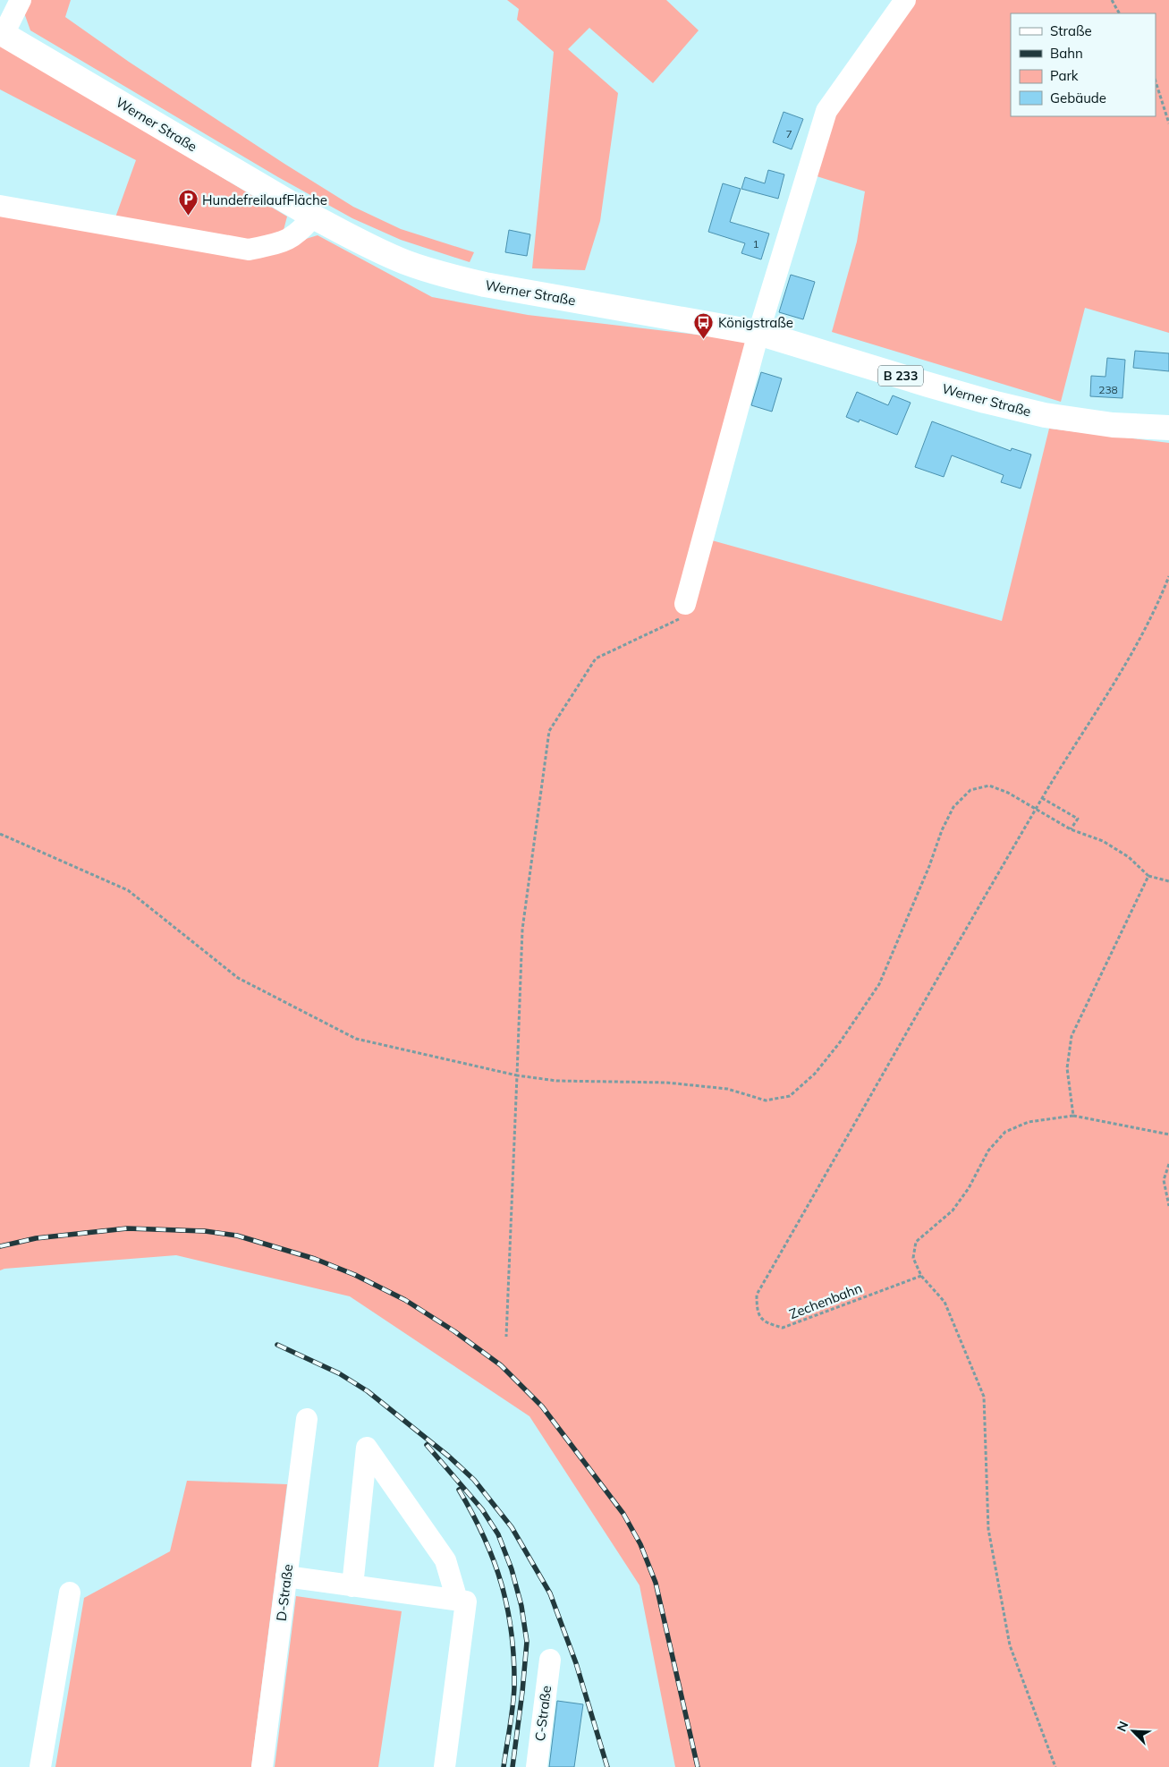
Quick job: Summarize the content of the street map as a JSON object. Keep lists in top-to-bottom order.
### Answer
{
  "streets": {
    "main road": ["Werner Straße", "B 233"],
    "street": ["D-Straße", "C-Straße"],
    "path": ["Zechenbahn"]
  },
  "places": {
    "parking": ["HundefreilaufFläche"],
    "bus stop": ["Königstraße"]
  },
  "house_numbers": ["7", "1", "238"],
  "legend": [
    "Straße",
    "Bahn",
    "Park",
    "Gebäude"
  ],
  "north": "top left"
}
